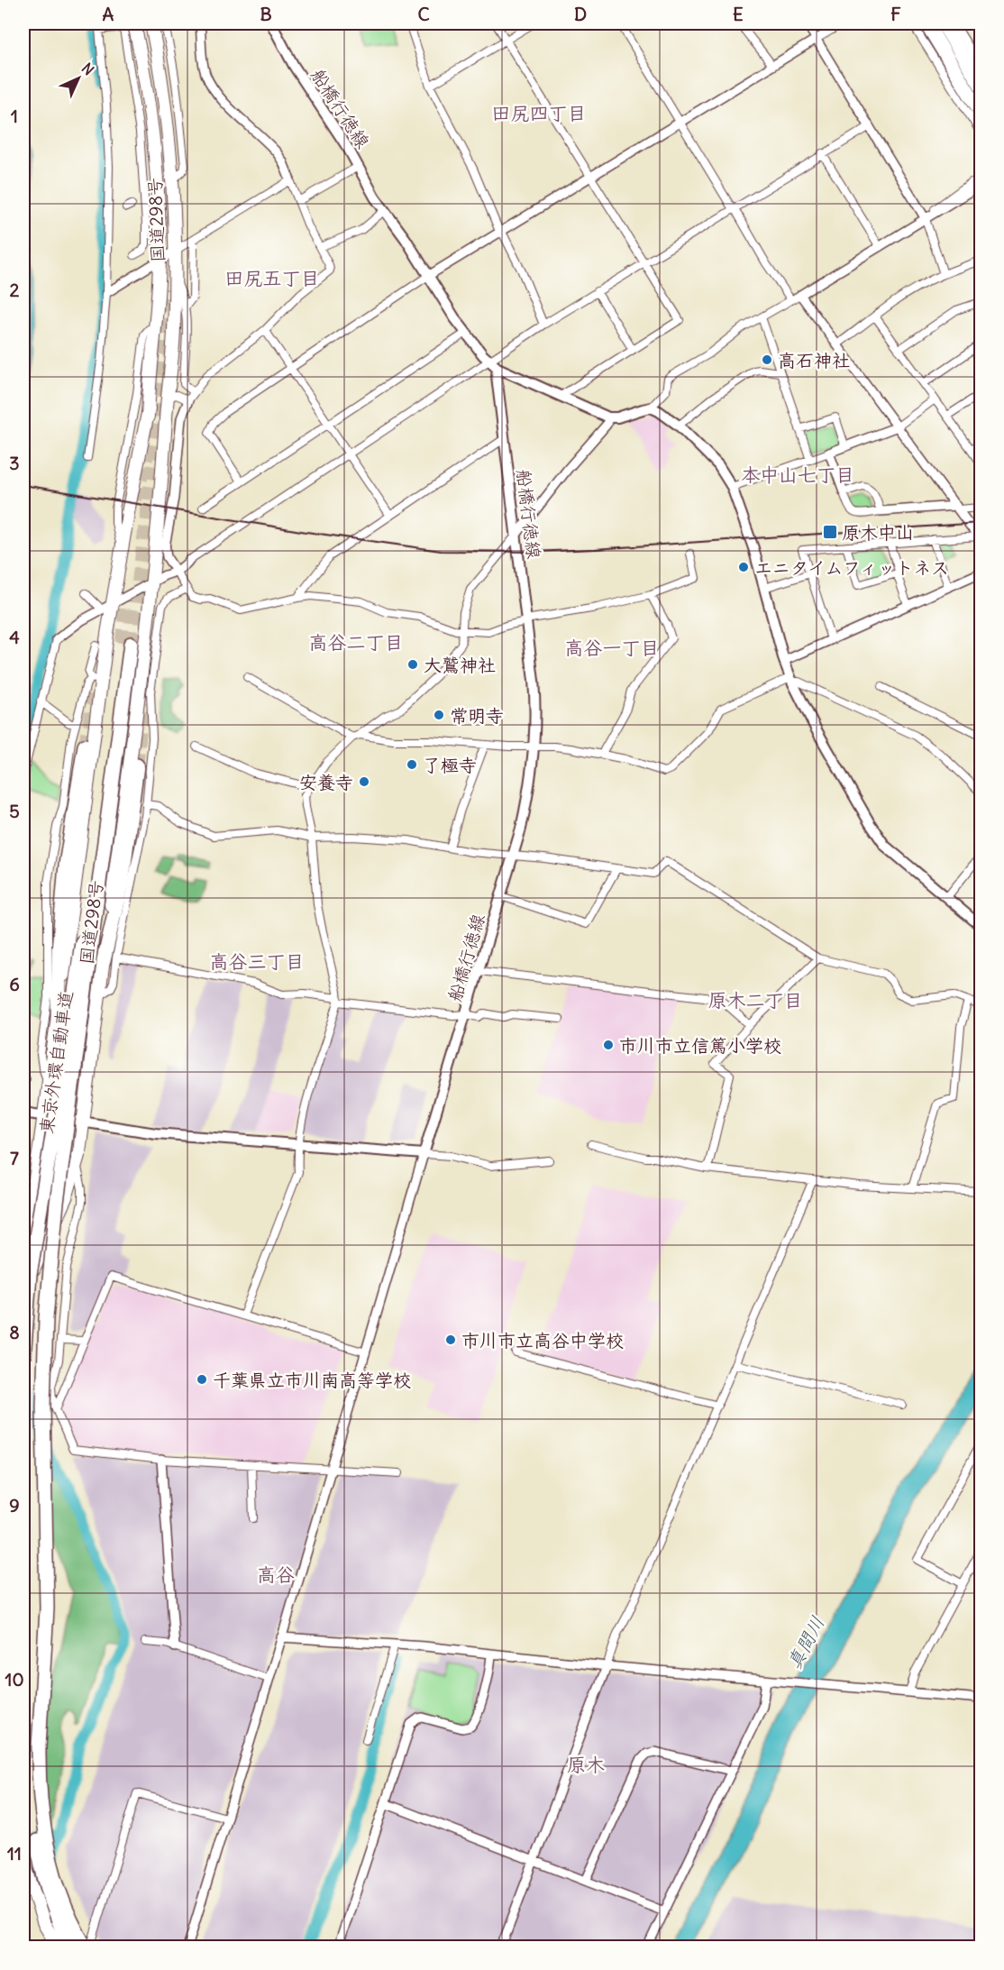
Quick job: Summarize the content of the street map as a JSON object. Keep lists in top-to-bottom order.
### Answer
{
  "streets": {
    "highway": ["国道298号", "東京外環自動車道"],
    "main road": ["船橋行徳線"]
  },
  "districts": [
    "田尻四丁目",
    "田尻五丁目",
    "本中山七丁目",
    "高谷二丁目",
    "高谷一丁目",
    "高谷三丁目",
    "原木二丁目",
    "高谷",
    "原木"
  ],
  "water": ["真間川"],
  "places": {
    "other": [
      "高石神社",
      "エニタイムフィットネス",
      "大鷲神社",
      "常明寺",
      "了極寺",
      "安養寺",
      "市川市立信篤小学校",
      "市川市立高谷中学校",
      "千葉県立市川南高等学校"
    ],
    "transit": ["原木中山"]
  },
  "north": "top right",
  "grid": {
    "columns": [
      "A",
      "B",
      "C",
      "D",
      "E",
      "F"
    ],
    "rows": [
      "1",
      "2",
      "3",
      "4",
      "5",
      "6",
      "7",
      "8",
      "9",
      "10",
      "11"
    ]
  }
}
